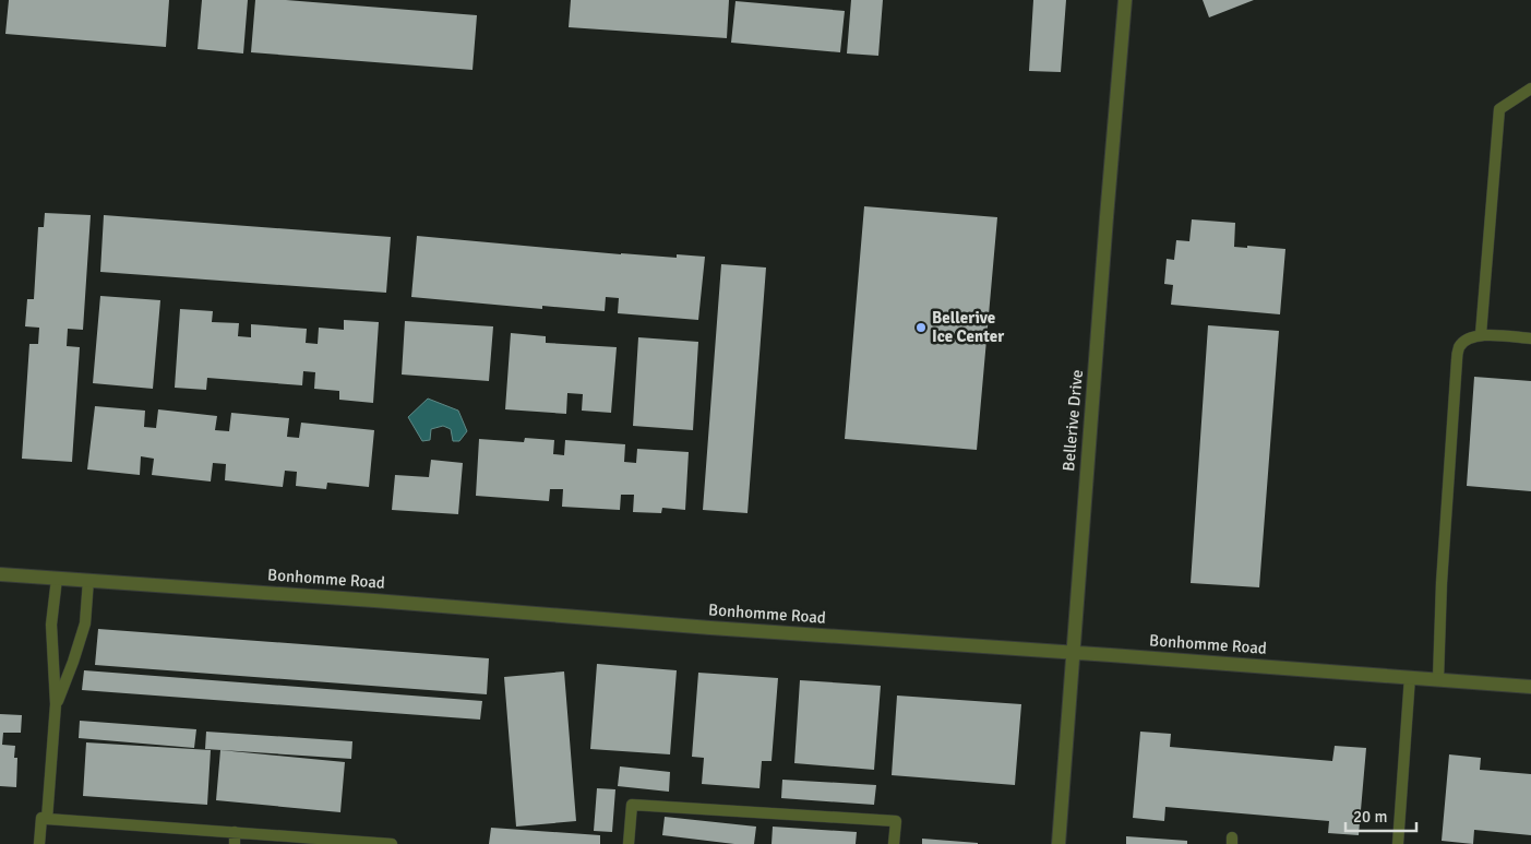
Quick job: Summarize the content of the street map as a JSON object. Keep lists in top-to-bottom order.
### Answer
{
  "streets": {
    "street": ["Bellerive Drive", "Bonhomme Road"]
  },
  "crossings": [
    ["Bellerive Drive", "Bonhomme Road"]
  ],
  "places": ["Bellerive Ice Center"],
  "scale_bar": "20 m"
}
